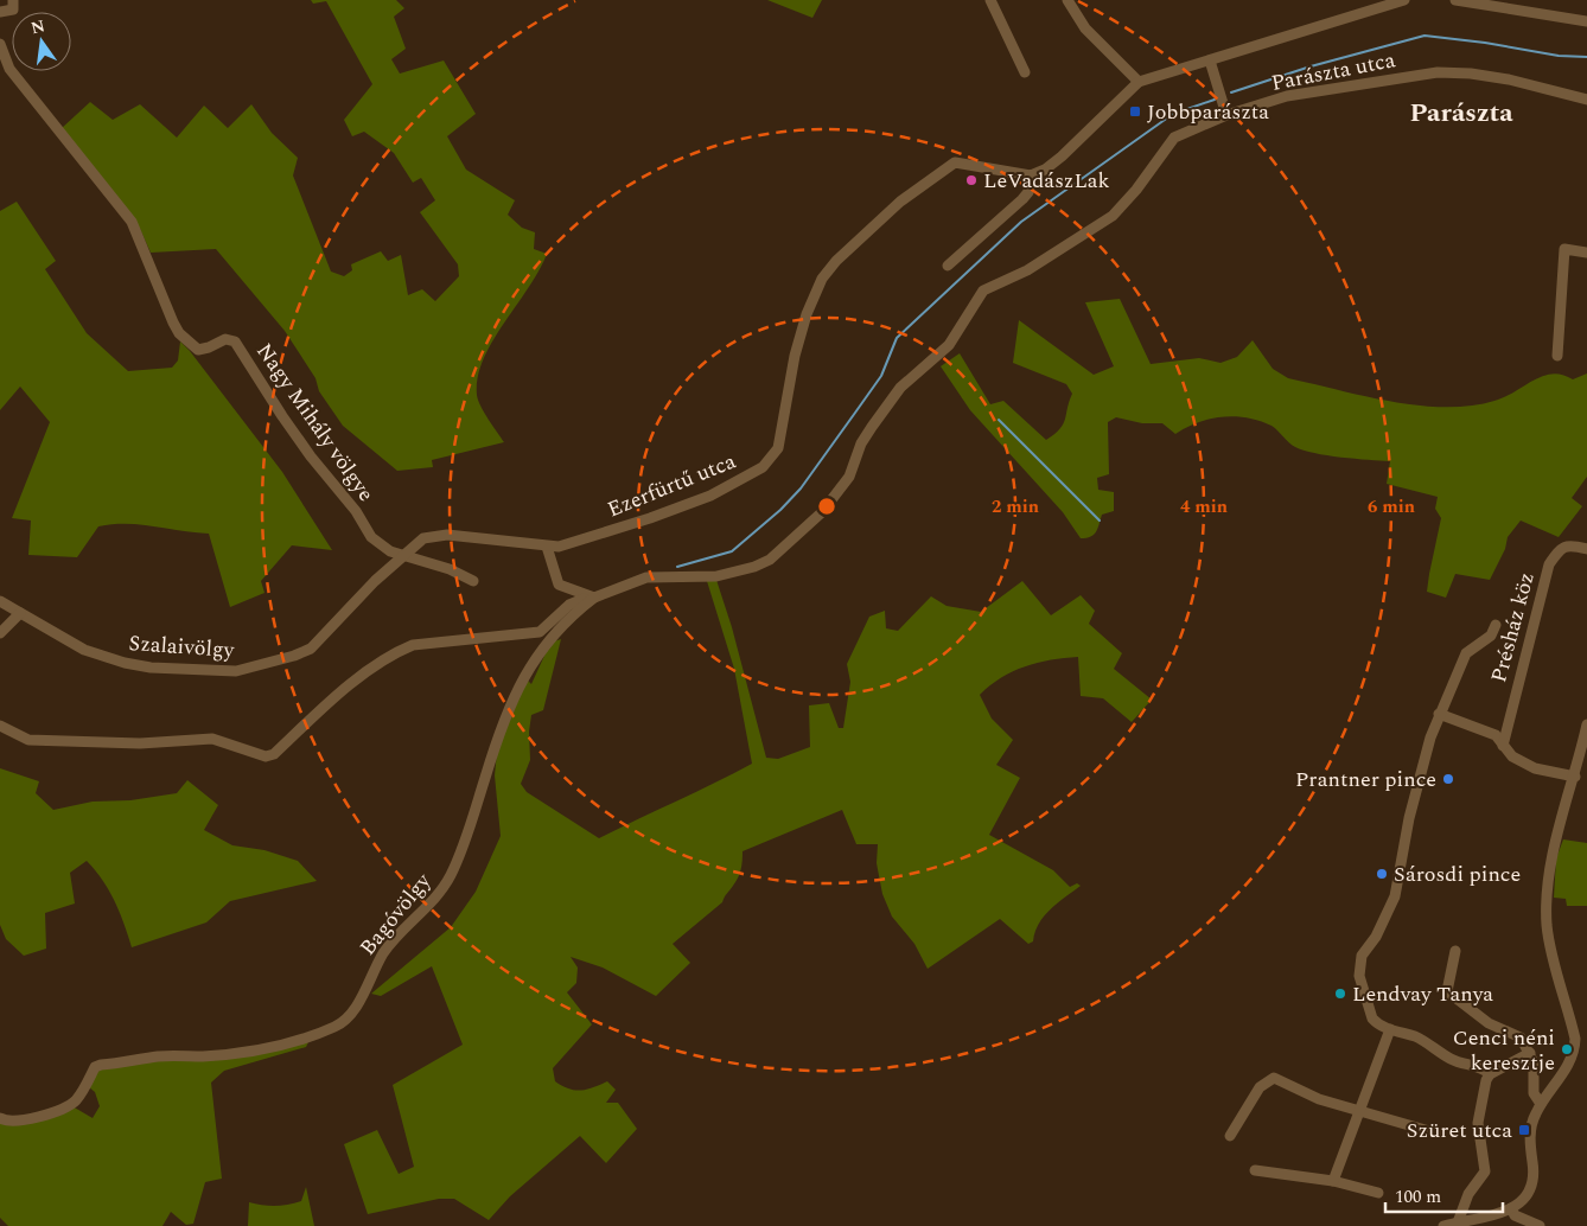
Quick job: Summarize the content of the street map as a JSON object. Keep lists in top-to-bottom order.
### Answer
{
  "streets": {
    "street": [
      "Parászta utca",
      "Nagy Mihály völgye",
      "Ezerfürtű utca",
      "Présház köz",
      "Szalaivölgy",
      "Bagóvölgy"
    ]
  },
  "crossings": [
    ["Parászta utca", "Bagóvölgy"],
    ["Nagy Mihály völgye", "Ezerfürtű utca"],
    ["Nagy Mihály völgye", "Szalaivölgy"],
    ["Ezerfürtű utca", "Szalaivölgy"]
  ],
  "districts": ["Parászta"],
  "places": {
    "transit": ["Jobbparászta", "Szüret utca"],
    "other": [
      "LeVadászLak",
      "Prantner pince",
      "Sárosdi pince",
      "Lendvay Tanya",
      "Cenci néni keresztje"
    ]
  },
  "scale_bar": "100 m",
  "north": "top",
  "rings": ["2 min", "4 min", "6 min"]
}
